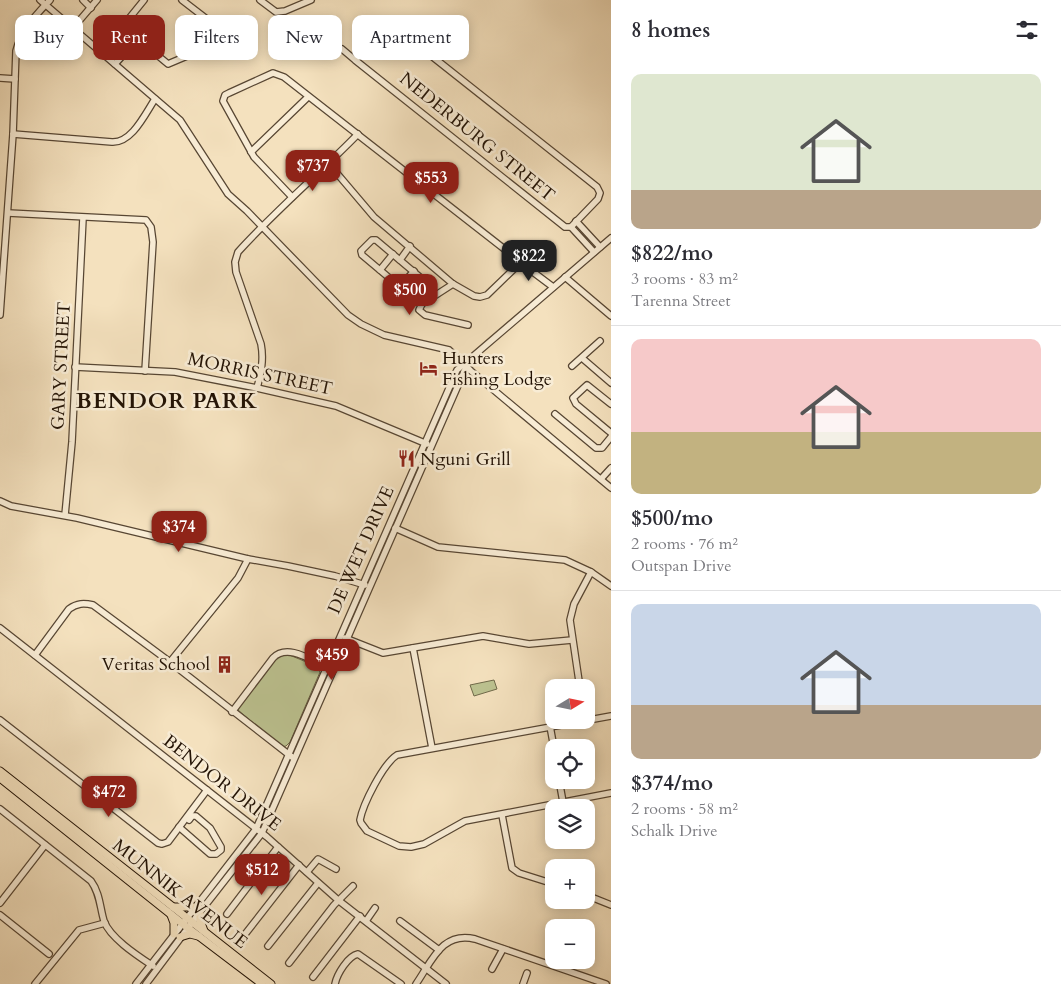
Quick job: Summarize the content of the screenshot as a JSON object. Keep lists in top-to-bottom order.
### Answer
{
  "streets": {
    "main road": ["MUNNIK AVENUE"],
    "street": [
      "NEDERBURG STREET",
      "GARY STREET",
      "MORRIS STREET",
      "DE WET DRIVE",
      "BENDOR DRIVE"
    ]
  },
  "crossings": [
    ["NEDERBURG STREET", "DE WET DRIVE"],
    ["GARY STREET", "MORRIS STREET"],
    ["MORRIS STREET", "DE WET DRIVE"],
    ["DE WET DRIVE", "BENDOR DRIVE"],
    ["DE WET DRIVE", "MUNNIK AVENUE"],
    ["BENDOR DRIVE", "MUNNIK AVENUE"]
  ],
  "districts": ["BENDOR PARK"],
  "places": {
    "hotel": ["Hunters Fishing Lodge"],
    "restaurant": ["Nguni Grill"],
    "building": ["Veritas School"]
  },
  "north": "right",
  "page": {
    "heading": "8 homes",
    "chip": [
      "Buy",
      "Rent",
      "Filters",
      "New",
      "Apartment"
    ],
    "list": [
      {
        "name": "$822/mo",
        "note": "3 rooms · 83 m² · Tarenna Street"
      },
      {
        "name": "$500/mo",
        "note": "2 rooms · 76 m² · Outspan Drive"
      },
      {
        "name": "$374/mo",
        "note": "2 rooms · 58 m² · Schalk Drive"
      }
    ],
    "price": [
      "$737",
      "$553",
      "$822",
      "$500",
      "$374",
      "$459",
      "$472",
      "$512"
    ],
    "map_buttons": ["+", "−"]
  }
}
